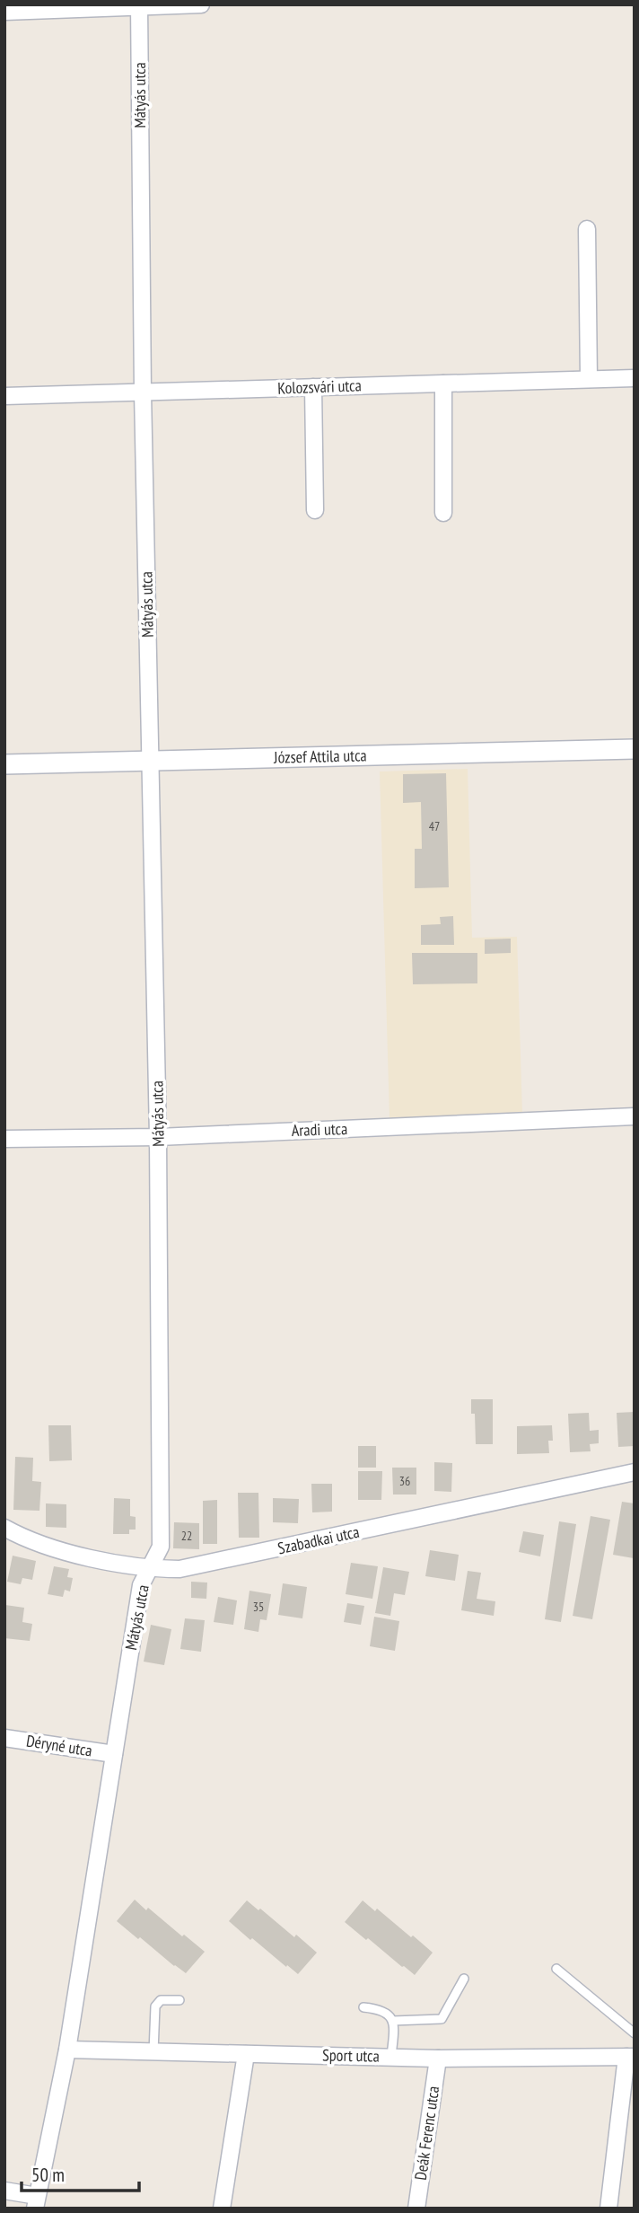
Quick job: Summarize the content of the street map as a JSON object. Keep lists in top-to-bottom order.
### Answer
{
  "streets": {
    "street": [
      "Mátyás utca",
      "Kolozsvári utca",
      "József Attila utca",
      "Aradi utca",
      "Szabadkai utca",
      "Déryné utca",
      "Sport utca",
      "Deák Ferenc utca"
    ]
  },
  "crossings": [
    ["Mátyás utca", "Kolozsvári utca"],
    ["Mátyás utca", "József Attila utca"],
    ["Mátyás utca", "Aradi utca"],
    ["Mátyás utca", "Szabadkai utca"],
    ["Mátyás utca", "Déryné utca"],
    ["Mátyás utca", "Sport utca"],
    ["Sport utca", "Deák Ferenc utca"]
  ],
  "house_numbers": [
    "47",
    "36",
    "22",
    "35"
  ],
  "scale_bar": "50 m"
}
